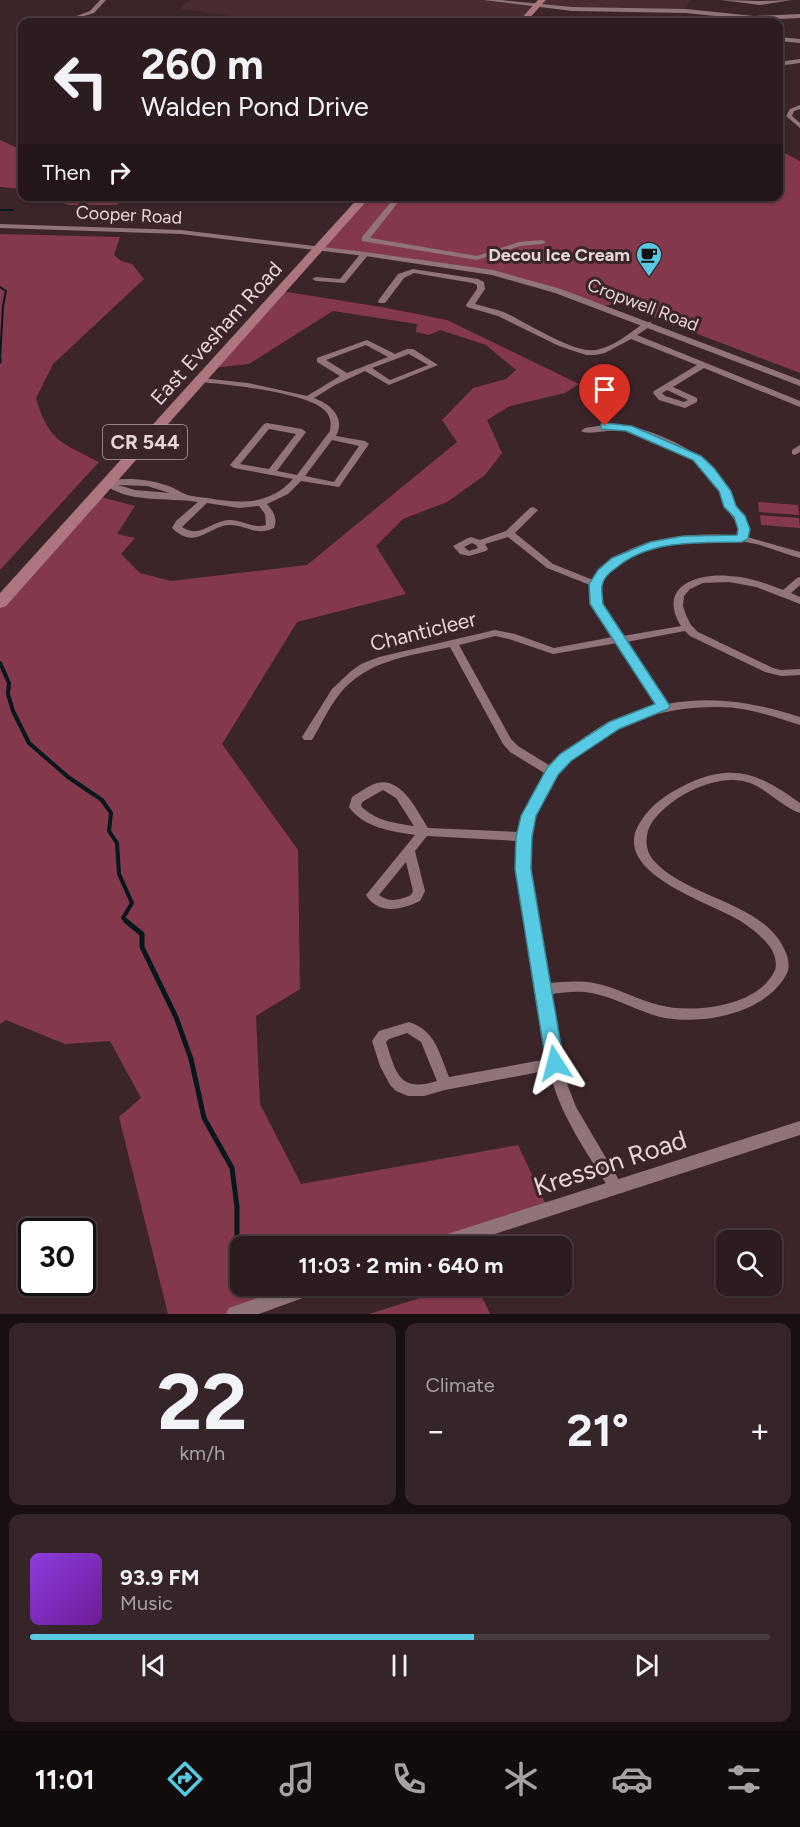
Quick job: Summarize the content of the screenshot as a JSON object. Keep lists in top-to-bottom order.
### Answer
{
  "streets": {
    "main road": ["East Evesham Road", "CR 544"],
    "street": [
      "Cooper Road",
      "Cropwell Road",
      "Chanticleer",
      "Kresson Road"
    ]
  },
  "crossings": [
    ["Cooper Road", "Cropwell Road"],
    ["Cropwell Road", "East Evesham Road"]
  ],
  "places": {
    "cafe": ["Decou Ice Cream"]
  },
  "page": {
    "turn": ["260 m", "Walden Pond Drive"],
    "then": "Then",
    "limit": "30",
    "trip": "11:03 · 2 min · 640 m",
    "tile": [
      ["22", "km/h"],
      "Climate"
    ],
    "heat": ["−", "21°", "+"],
    "song": ["93.9 FM", "Music"],
    "tabs": "11:01"
  }
}
